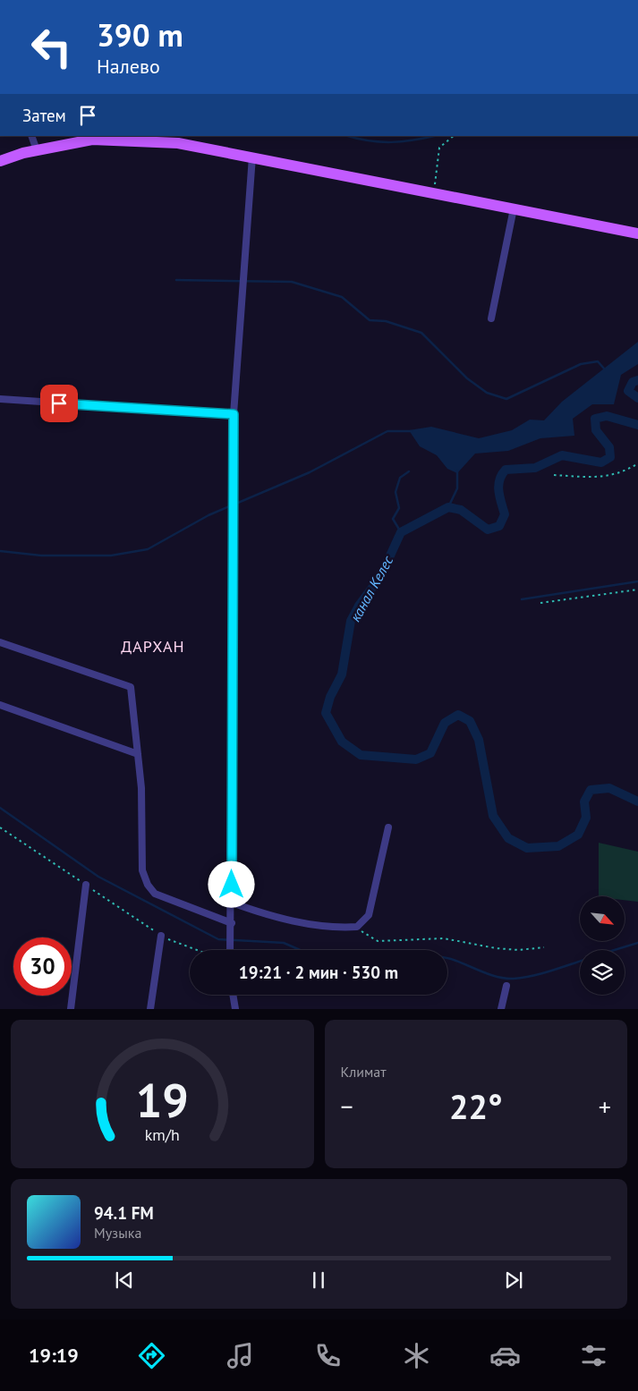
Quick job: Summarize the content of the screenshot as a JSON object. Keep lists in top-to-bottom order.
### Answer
{
  "districts": ["ДАРХАН"],
  "water": ["канал Келес"],
  "north": "bottom right",
  "page": {
    "turn": ["390 m", "Налево"],
    "then": "Затем",
    "limit": "30",
    "trip": "19:21 · 2 мин · 530 m",
    "tile": "Климат",
    "heat": ["−", "22°", "+"],
    "song": ["94.1 FM", "Музыка"],
    "tabs": "19:19",
    "gauge": ["19", "km/h"]
  }
}
